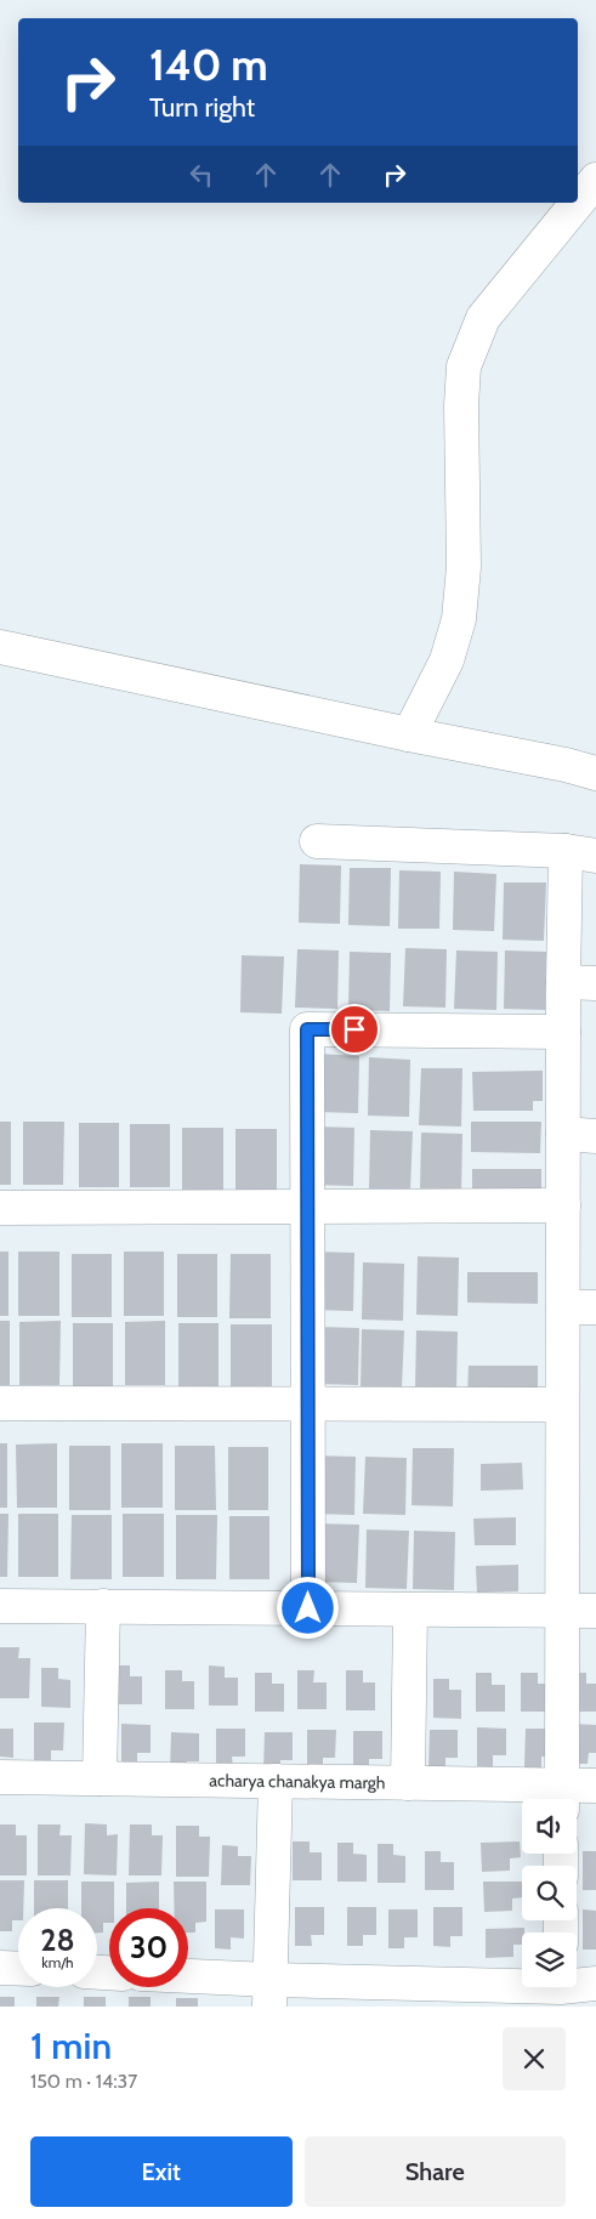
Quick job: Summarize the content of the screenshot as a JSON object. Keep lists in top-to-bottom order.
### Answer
{
  "streets": {
    "street": ["acharya chanakya margh"]
  },
  "page": {
    "turn": ["140 m", "Turn right"],
    "speed": "28 km/h",
    "limit": "30",
    "heading": ["1 min", "150 m · 14:37"],
    "buttons": ["Exit", "Share"]
  }
}
